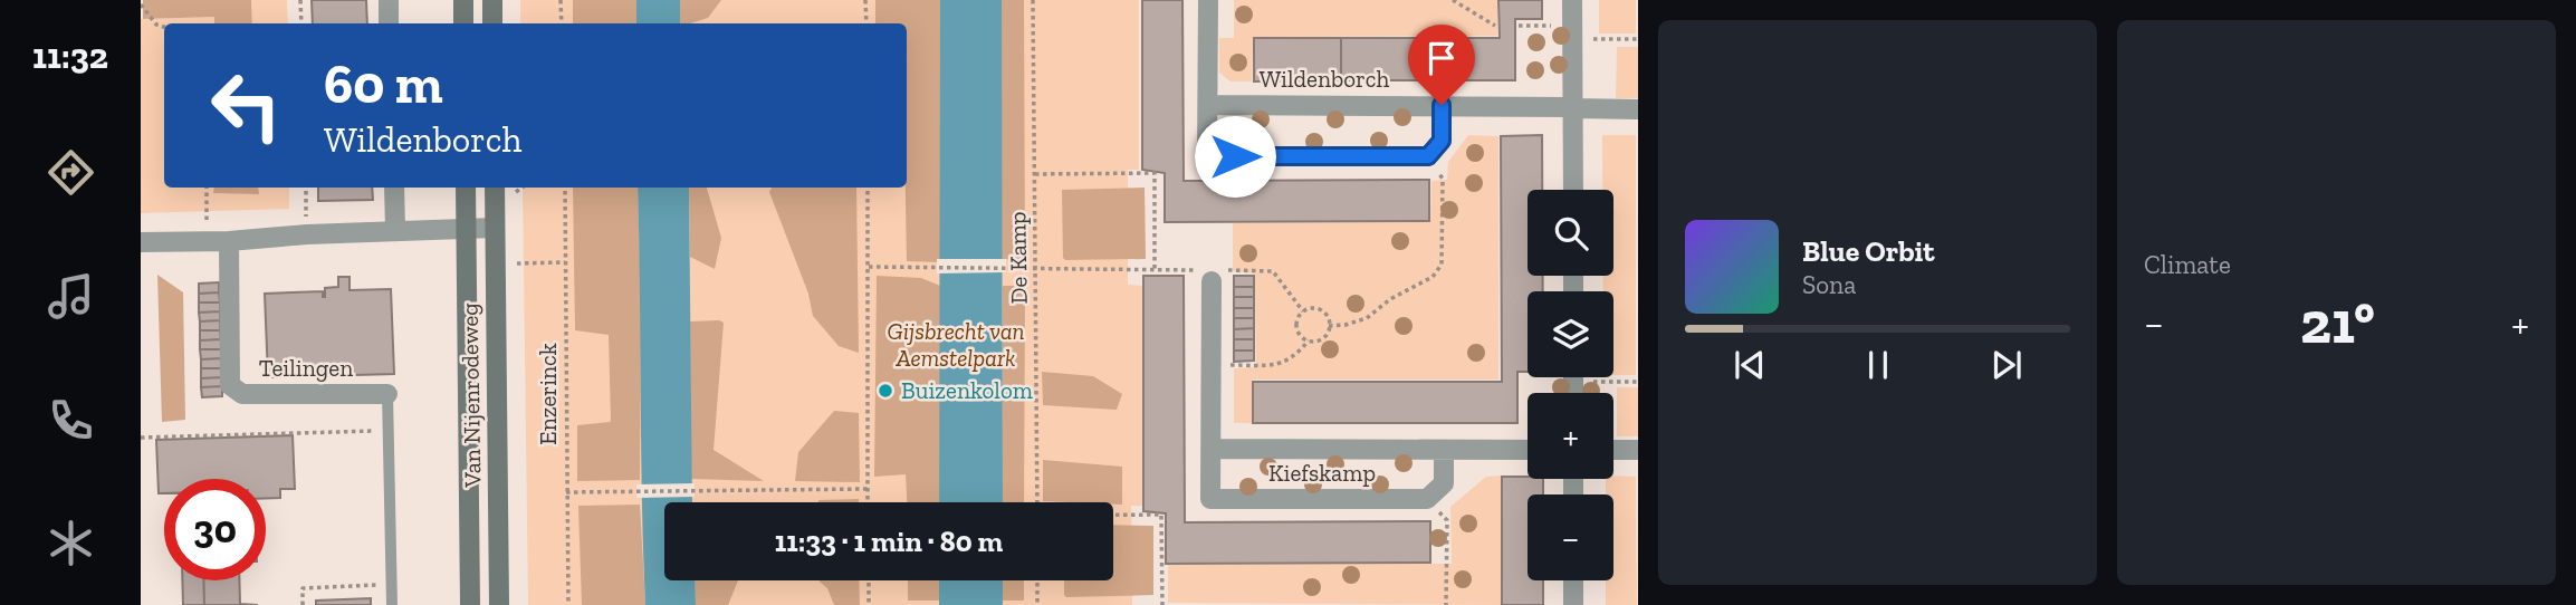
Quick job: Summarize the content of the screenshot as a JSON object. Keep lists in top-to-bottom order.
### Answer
{
  "streets": {
    "main road": ["Van Nijenrodeweg"],
    "street": ["Wildenborch", "Teilingen", "Kiefskamp"],
    "path": ["De Kamp", "Enzerinck"]
  },
  "parks": ["Gijsbrecht van Aemstelpark"],
  "places": ["Buizenkolom"],
  "page": {
    "tabs": "11:32",
    "tile": "Climate",
    "turn": ["60 m", "Wildenborch"],
    "map_buttons": ["+", "−"],
    "song": ["Blue Orbit", "Sona"],
    "heat": ["−", "21°", "+"],
    "limit": "30",
    "trip": "11:33 · 1 min · 80 m"
  }
}
